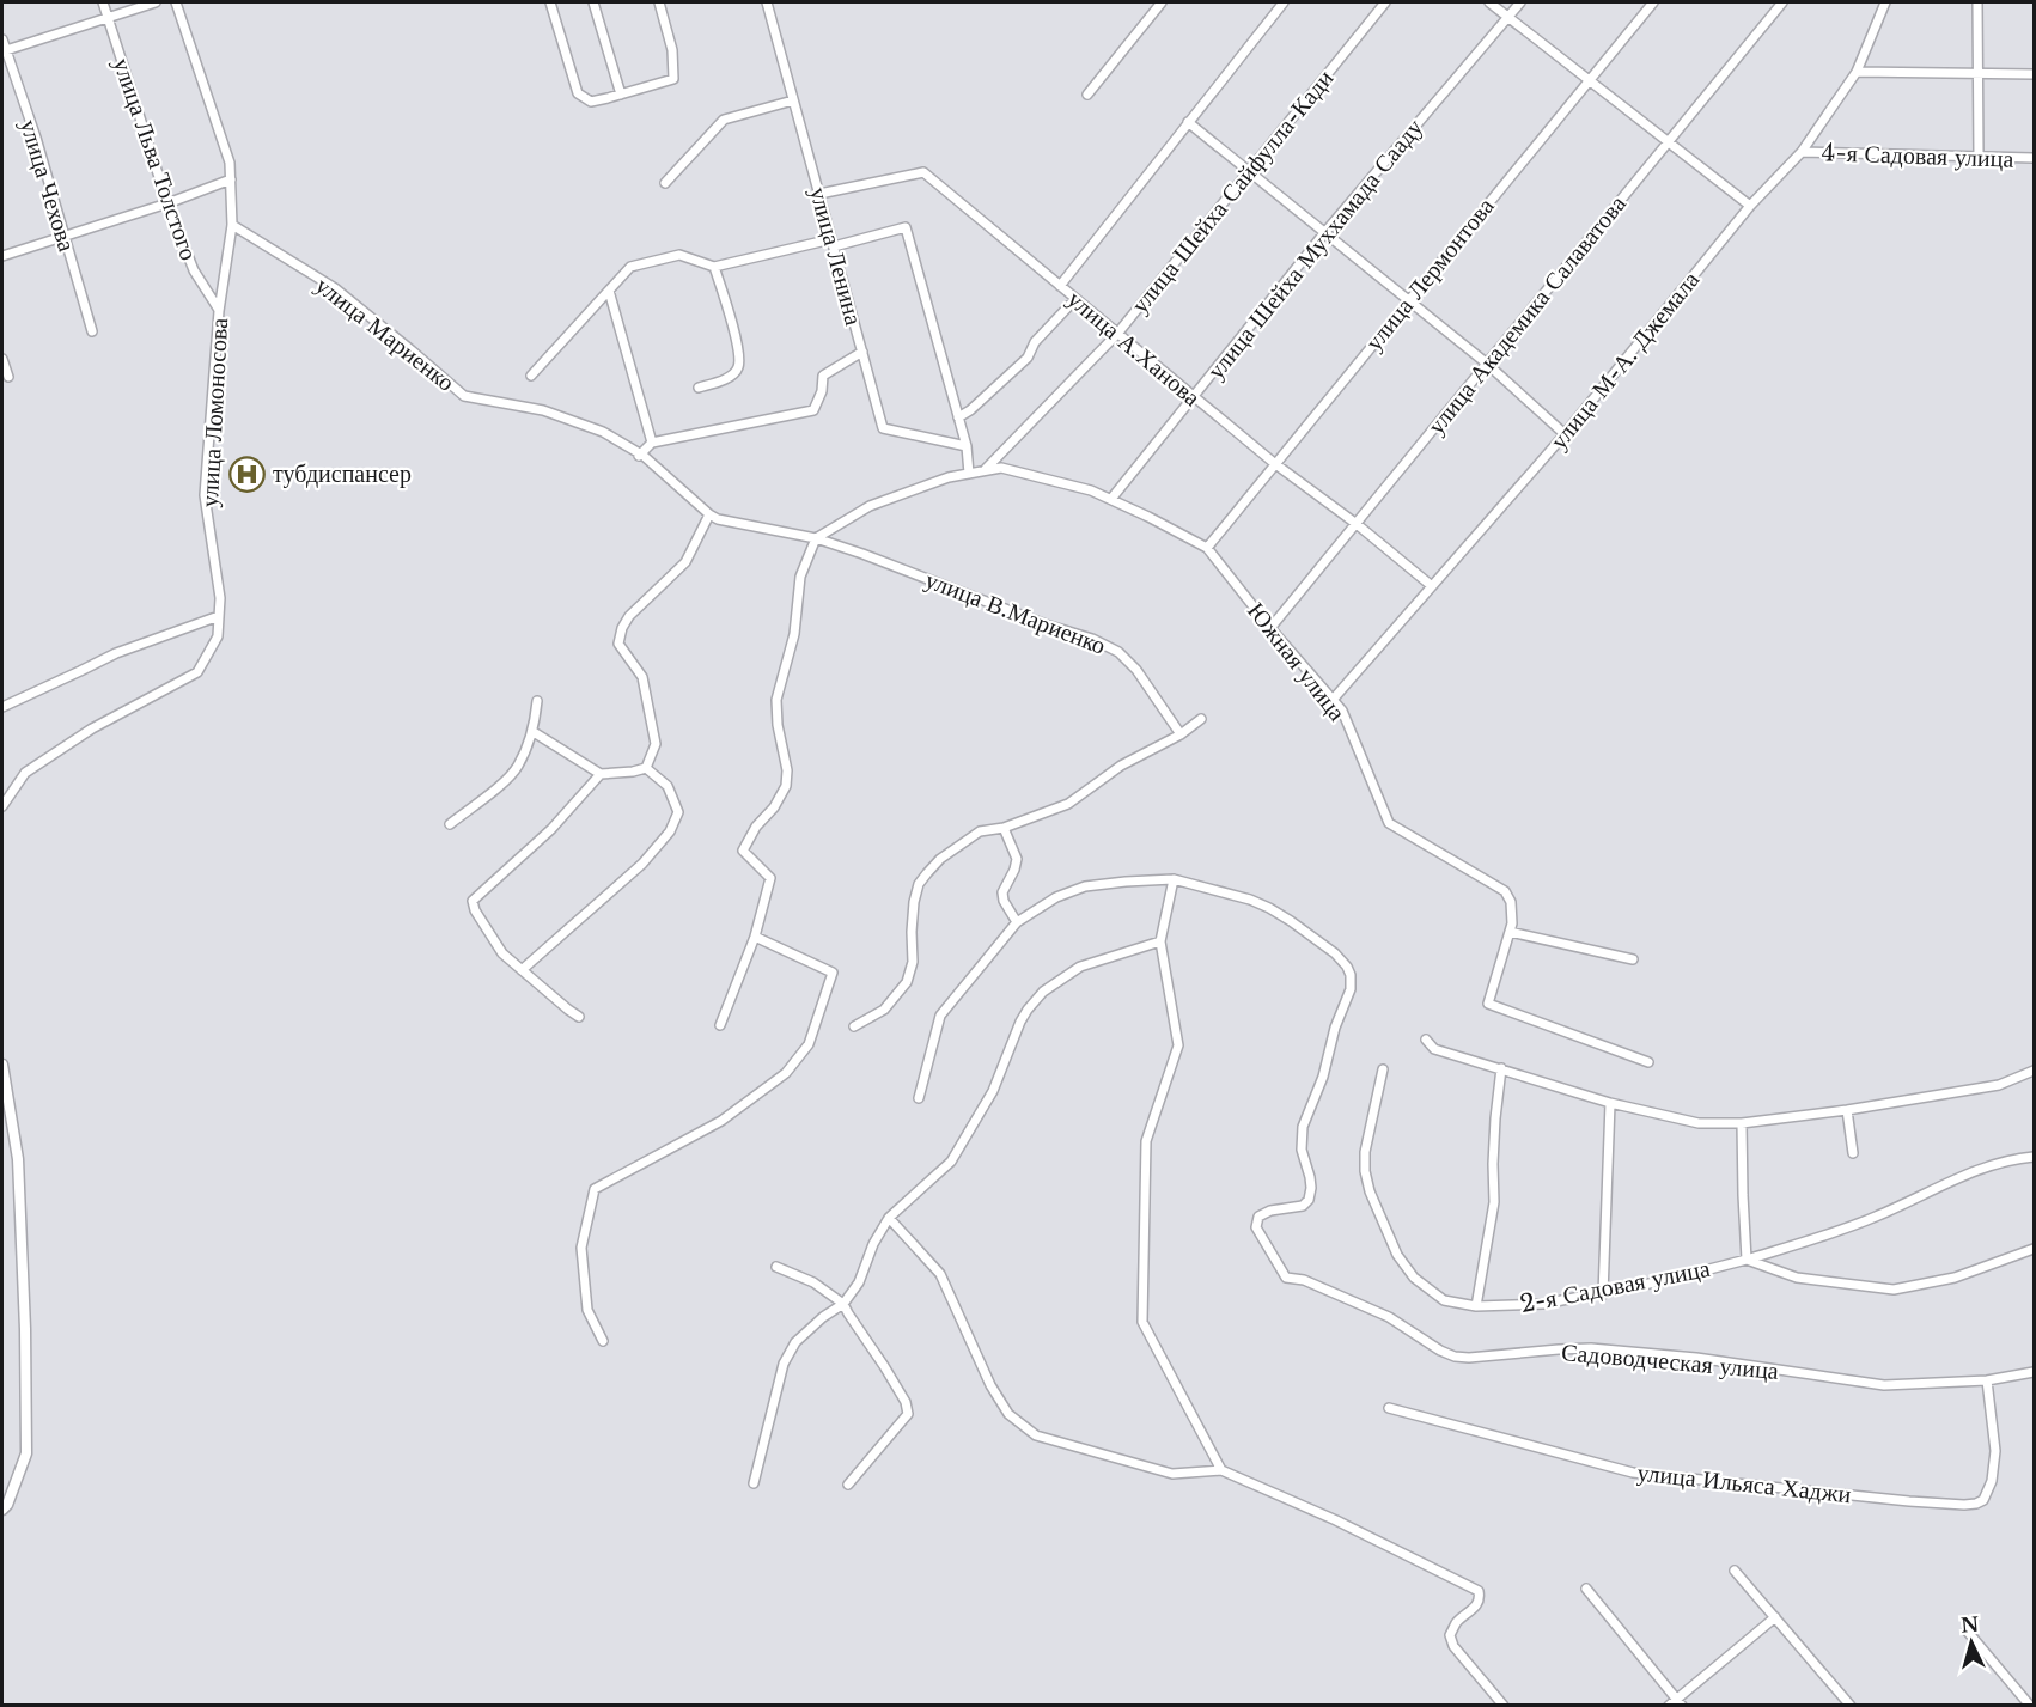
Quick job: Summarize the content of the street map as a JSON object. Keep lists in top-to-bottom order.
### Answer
{
  "streets": {
    "street": [
      "4-я Садовая улица",
      "улица Льва Толстого",
      "улица Чехова",
      "улица Шейха Сайфулла-Кади",
      "улица Шейха Муххамада Сааду",
      "улица Ленина",
      "улица Лермонтова",
      "улица Академика Салаватова",
      "улица Мариенко",
      "улица А.Ханова",
      "улица М-А. Джемала",
      "улица Ломоносова",
      "улица В.Мариенко",
      "Южная улица",
      "2-я Садовая улица",
      "Садоводческая улица",
      "улица Ильяса Хаджи"
    ]
  },
  "crossings": [
    ["4-я Садовая улица", "улица М-А. Джемала"],
    ["улица Льва Толстого", "улица Ломоносова"],
    ["улица Шейха Сайфулла-Кади", "улица А.Ханова"],
    ["улица Шейха Сайфулла-Кади", "Южная улица"],
    ["улица Шейха Муххамада Сааду", "улица А.Ханова"],
    ["улица Шейха Муххамада Сааду", "Южная улица"],
    ["улица Ленина", "улица А.Ханова"],
    ["улица Лермонтова", "улица А.Ханова"],
    ["улица Лермонтова", "Южная улица"],
    ["улица Академика Салаватова", "улица А.Ханова"],
    ["улица Академика Салаватова", "Южная улица"],
    ["улица Мариенко", "улица Ломоносова"],
    ["улица Мариенко", "улица В.Мариенко"],
    ["улица Мариенко", "Южная улица"],
    ["улица А.Ханова", "улица М-А. Джемала"],
    ["улица М-А. Джемала", "Южная улица"],
    ["улица В.Мариенко", "Южная улица"],
    ["Садоводческая улица", "улица Ильяса Хаджи"]
  ],
  "places": {
    "hospital": ["тубдиспансер"]
  },
  "north": "top"
}
